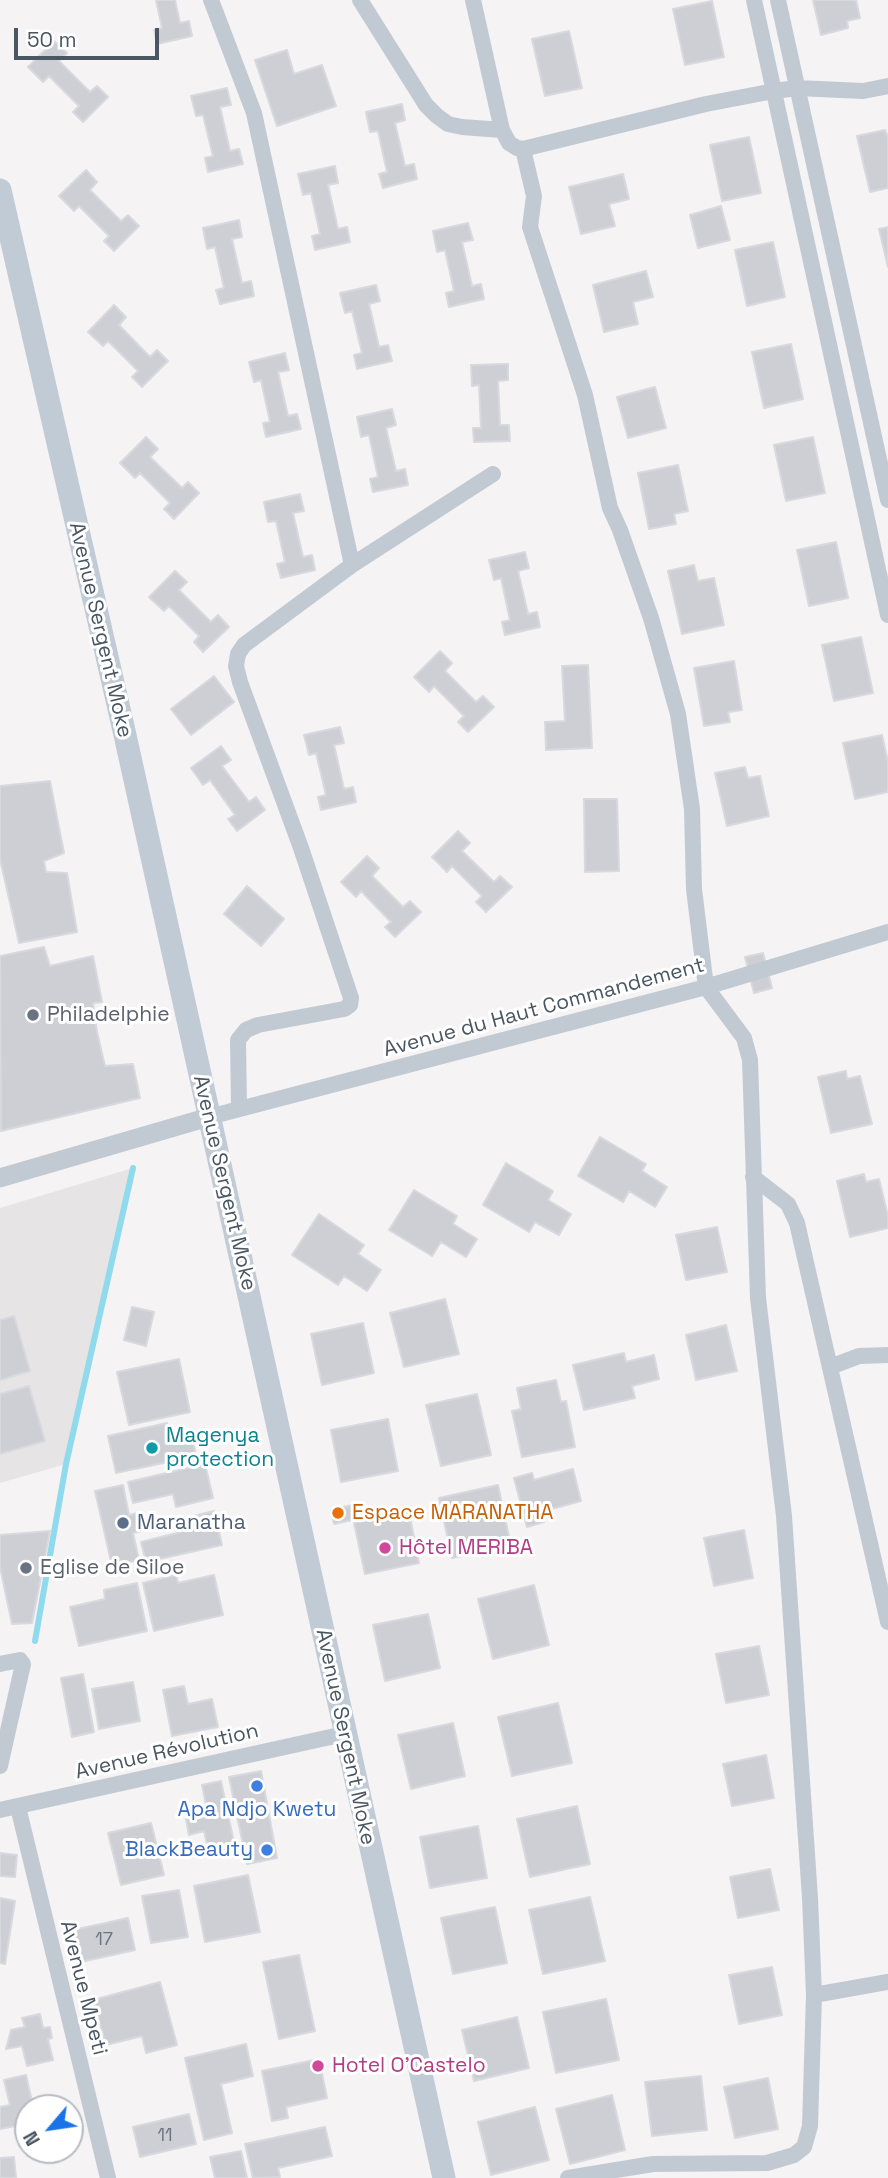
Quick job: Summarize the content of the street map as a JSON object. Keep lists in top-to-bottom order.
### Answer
{
  "streets": {
    "main road": ["Avenue Sergent Moke"],
    "street": ["Avenue du Haut Commandement", "Avenue Révolution", "Avenue Mpeti"]
  },
  "crossings": [
    ["Avenue Sergent Moke", "Avenue du Haut Commandement"],
    ["Avenue Sergent Moke", "Avenue Révolution"],
    ["Avenue Révolution", "Avenue Mpeti"]
  ],
  "places": [
    "Philadelphie",
    "Magenya protection",
    "Espace MARANATHA",
    "Maranatha",
    "Hôtel MERIBA",
    "Eglise de Siloe",
    "Apa Ndjo Kwetu",
    "BlackBeauty",
    "Hotel O'Castelo"
  ],
  "house_numbers": ["17", "11"],
  "scale_bar": "50 m",
  "north": "bottom left"
}
